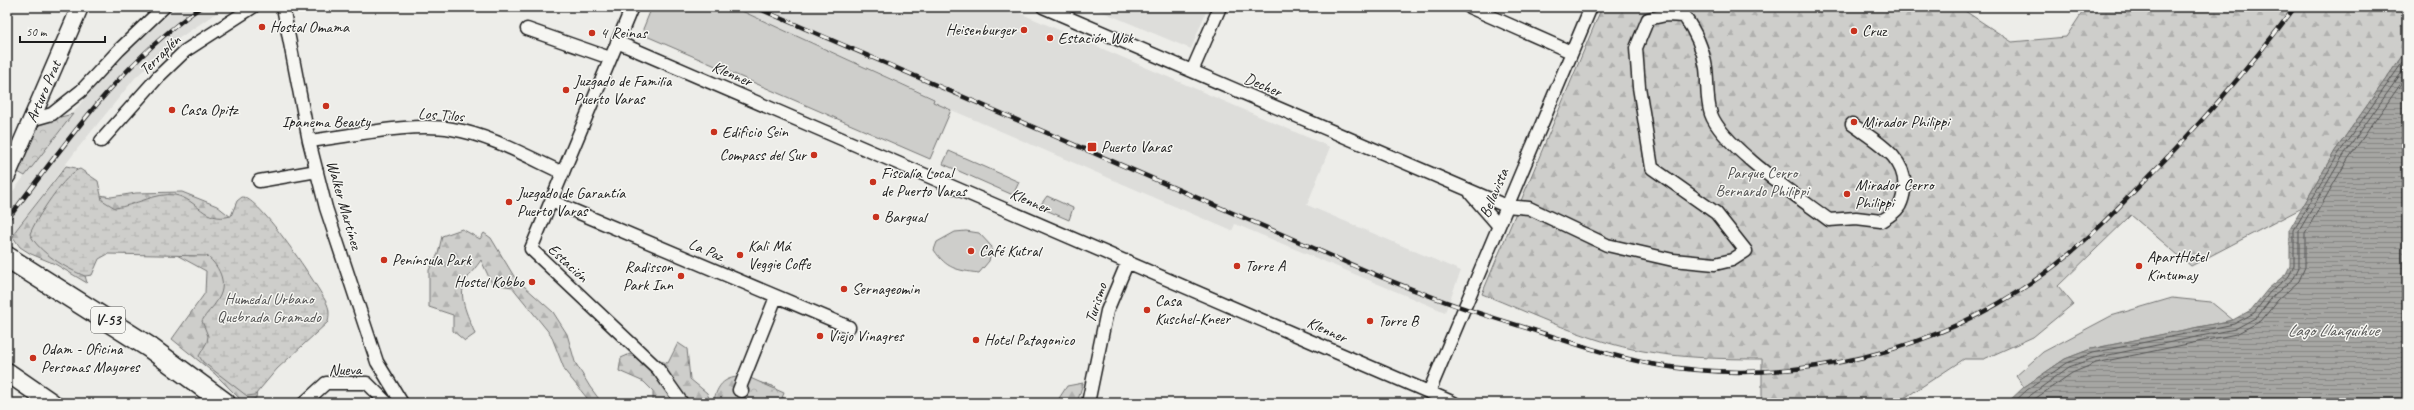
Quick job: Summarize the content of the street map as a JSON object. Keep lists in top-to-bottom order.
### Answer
{
  "streets": {
    "main road": ["V-53"],
    "street": [
      "Terraplén",
      "Klenner",
      "Decher",
      "Arturo Prat",
      "Los Tilos",
      "Bellavista",
      "Walker Martínez",
      "La Paz",
      "Estación",
      "Turismo",
      "Nueva"
    ]
  },
  "crossings": [
    ["Klenner", "Bellavista"],
    ["Klenner", "Estación"],
    ["Klenner", "Turismo"],
    ["Decher", "Bellavista"],
    ["Los Tilos", "Walker Martínez"],
    ["Los Tilos", "Estación"],
    ["La Paz", "Estación"]
  ],
  "water": ["Lago Llanquihue"],
  "parks": ["Parque Cerro Bernardo Philippi", "Humedal Urbano Quebrada Gramado"],
  "places": {
    "other": [
      "Hostal Omama",
      "Heisenburger",
      "Cruz",
      "4 Reinas",
      "Estación Wok",
      "Juzgado de Familia Puerto Varas",
      "Ipanema Beauty",
      "Casa Opitz",
      "Mirador Philippi",
      "Edificio Sein",
      "Compass del Sur",
      "Fiscalía Local de Puerto Varas",
      "Mirador Cerro Philippi",
      "Juzgado de Garantía Puerto Varas",
      "Bargual",
      "Café Kutral",
      "Kali Má Veggie Coffe",
      "Península Park",
      "Torre A",
      "ApartHotel Kintumay",
      "Radisson Park Inn",
      "Hostel Kobbo",
      "Sernageomin",
      "Casa Kuschel-Kneer",
      "Torre B",
      "Viejo Vinagres",
      "Hotel Patagonico",
      "Odam - Oficina Personas Mayores"
    ],
    "transit": ["Puerto Varas"]
  },
  "scale_bar": "50 m"
}
